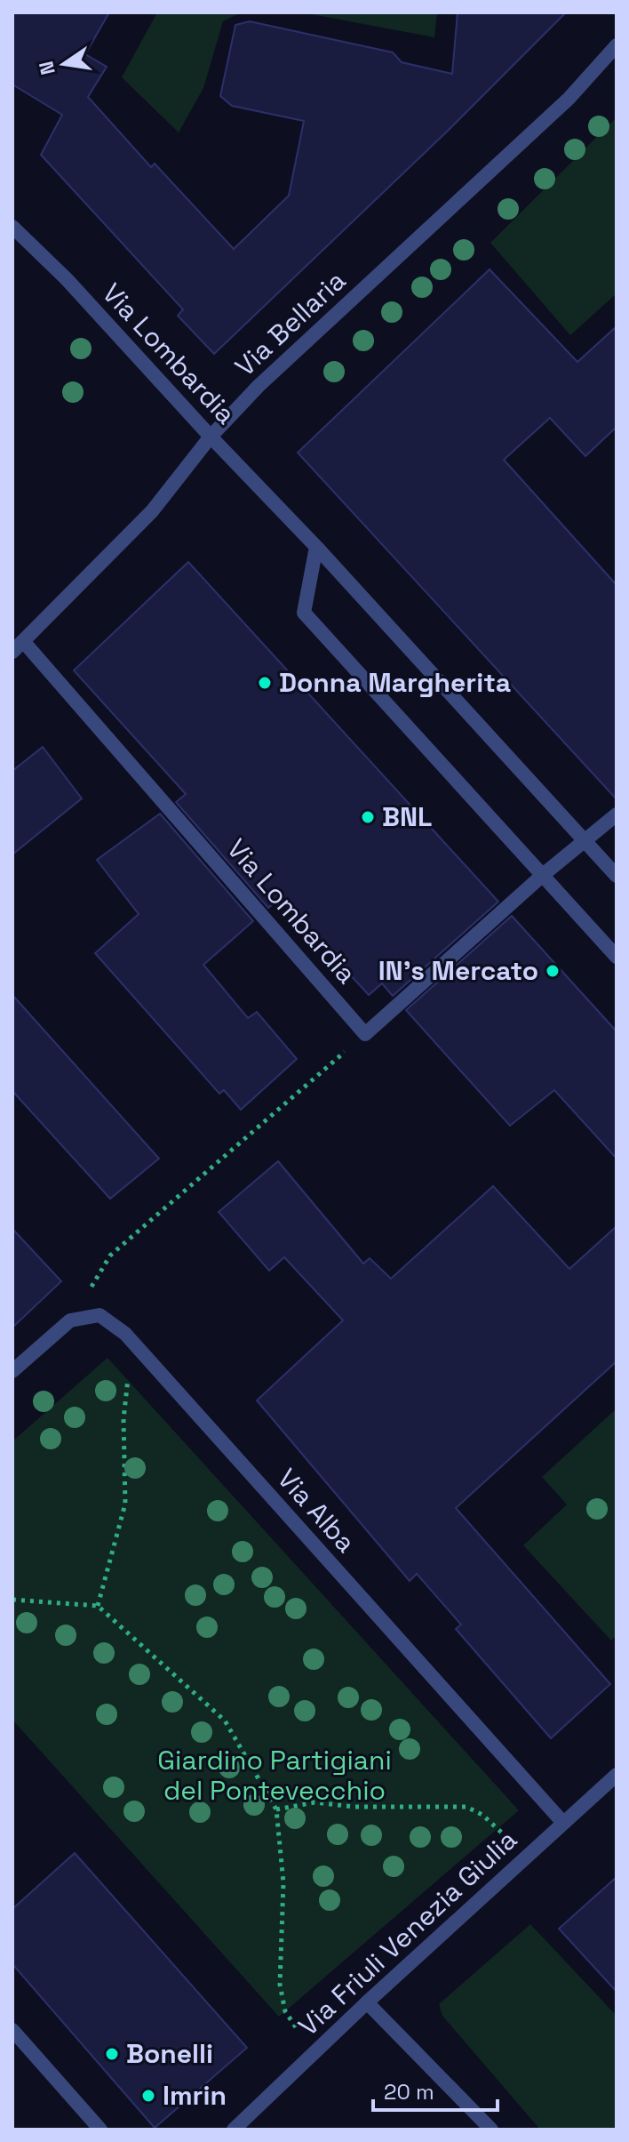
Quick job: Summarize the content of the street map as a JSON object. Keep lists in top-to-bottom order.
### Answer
{
  "streets": {
    "street": [
      "Via Bellaria",
      "Via Lombardia",
      "Via Alba",
      "Via Friuli Venezia Giulia"
    ]
  },
  "crossings": [
    ["Via Bellaria", "Via Lombardia"],
    ["Via Alba", "Via Friuli Venezia Giulia"]
  ],
  "parks": ["Giardino Partigiani del Pontevecchio"],
  "places": [
    "Donna Margherita",
    "BNL",
    "IN's Mercato",
    "Bonelli",
    "Imrin"
  ],
  "scale_bar": "20 m",
  "north": "left"
}
